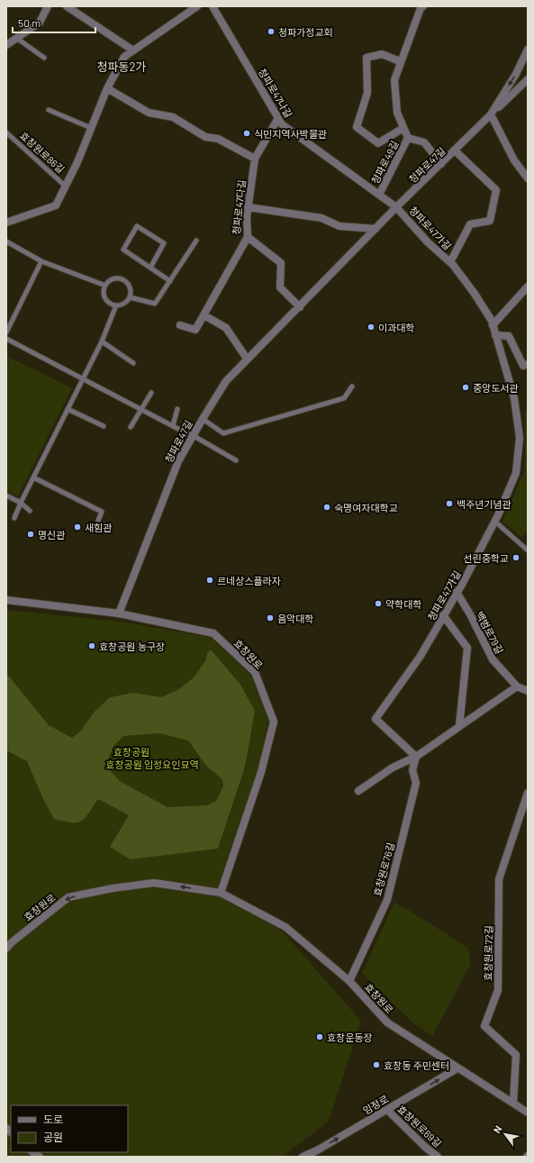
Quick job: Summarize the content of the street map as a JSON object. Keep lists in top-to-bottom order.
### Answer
{
  "streets": {
    "street": [
      "청파로47나길",
      "효창원로86길",
      "청파로49길",
      "청파로47길",
      "청파로47다길",
      "청파로47가길",
      "백범로79길",
      "효창원로",
      "효창원로76길",
      "효창원로72길",
      "임정로",
      "효창원로69길"
    ]
  },
  "crossings": [
    ["청파로47나길", "청파로49길"],
    ["청파로47나길", "청파로47길"],
    ["청파로47나길", "청파로47다길"],
    ["청파로47나길", "청파로47가길"],
    ["청파로49길", "청파로47길"],
    ["청파로47길", "청파로47가길"],
    ["청파로47길", "효창원로"],
    ["청파로47가길", "백범로79길"],
    ["청파로47가길", "효창원로76길"],
    ["효창원로", "효창원로76길"],
    ["효창원로", "효창원로72길"],
    ["효창원로", "임정로"],
    ["임정로", "효창원로69길"]
  ],
  "one_way": ["임정로"],
  "districts": ["청파동2가"],
  "parks": ["효창공원", "효창공원 임정요인묘역"],
  "places": [
    "청파가정교회",
    "식민지역사박물관",
    "이과대학",
    "중앙도서관",
    "백주년기념관",
    "숙명여자대학교",
    "새힘관",
    "명신관",
    "선린중학교",
    "르네상스플라자",
    "약학대학",
    "음악대학",
    "효창공원 농구장",
    "효창운동장",
    "효창동 주민센터"
  ],
  "legend": ["도로", "공원"],
  "scale_bar": "50 m",
  "north": "top left"
}
